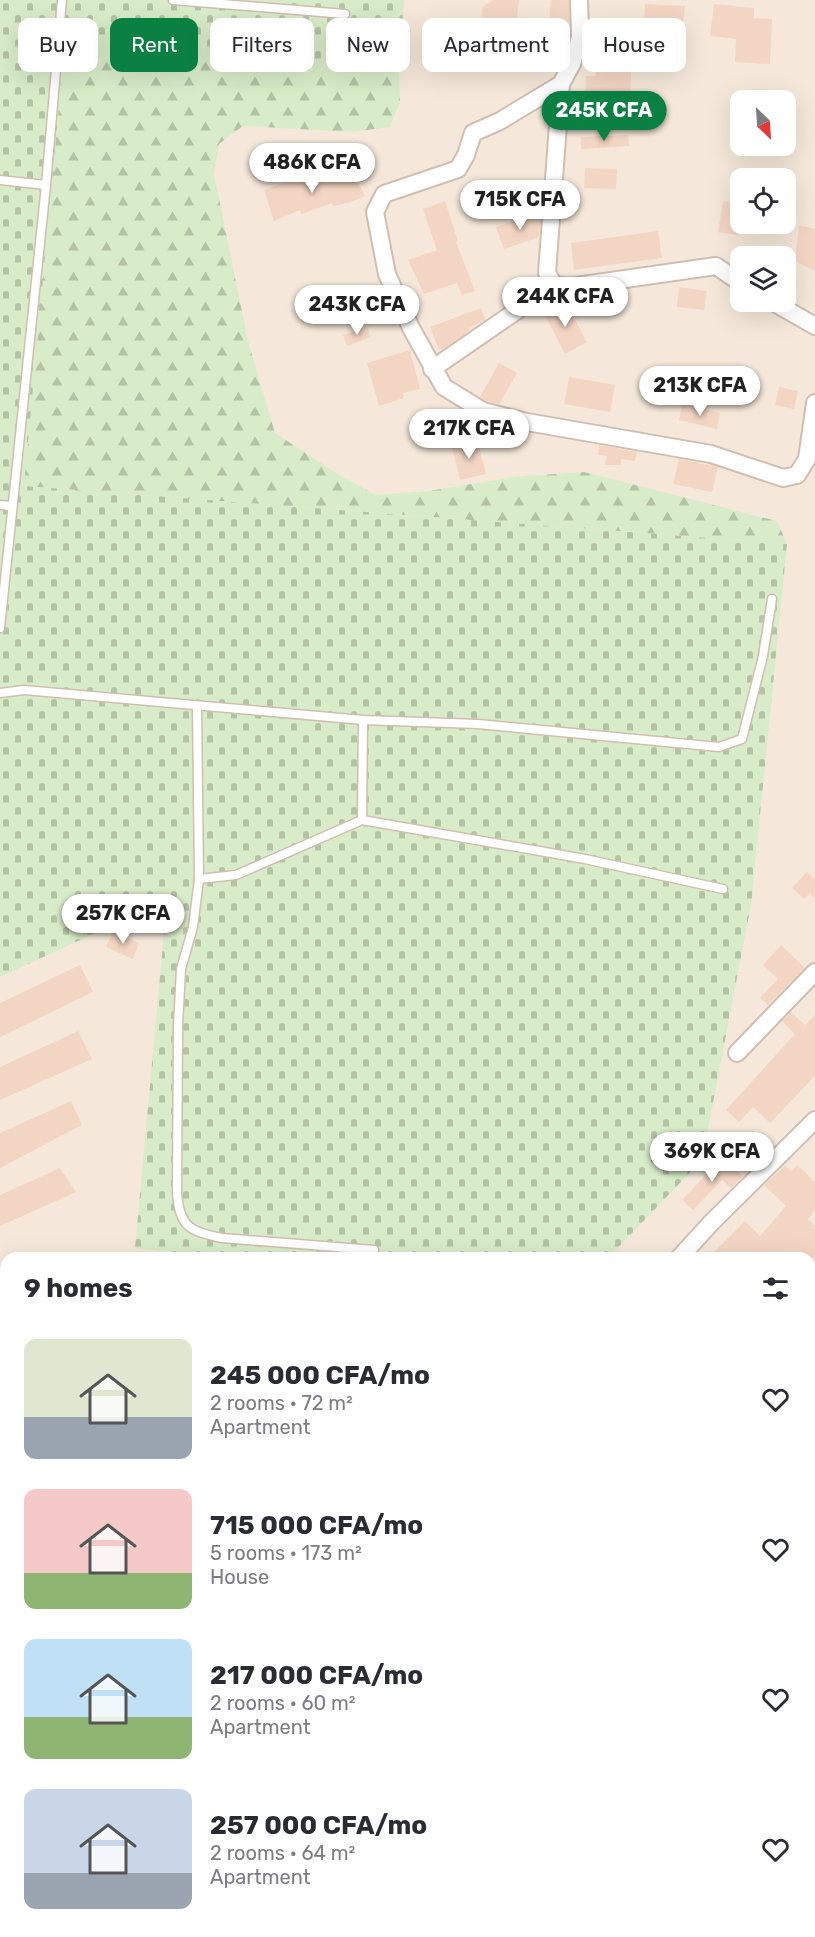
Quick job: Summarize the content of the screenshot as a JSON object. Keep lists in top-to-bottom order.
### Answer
{
  "north": "bottom right",
  "page": {
    "chip": [
      "Buy",
      "Rent",
      "Filters",
      "New",
      "Apartment",
      "House"
    ],
    "price": [
      "245K CFA",
      "486K CFA",
      "715K CFA",
      "244K CFA",
      "243K CFA",
      "213K CFA",
      "217K CFA",
      "257K CFA",
      "369K CFA"
    ],
    "heading": "9 homes",
    "list": [
      {
        "name": "245 000 CFA/mo",
        "note": "2 rooms · 72 m² · Apartment"
      },
      {
        "name": "715 000 CFA/mo",
        "note": "5 rooms · 173 m² · House"
      },
      {
        "name": "217 000 CFA/mo",
        "note": "2 rooms · 60 m² · Apartment"
      },
      {
        "name": "257 000 CFA/mo",
        "note": "2 rooms · 64 m² · Apartment"
      }
    ]
  }
}
